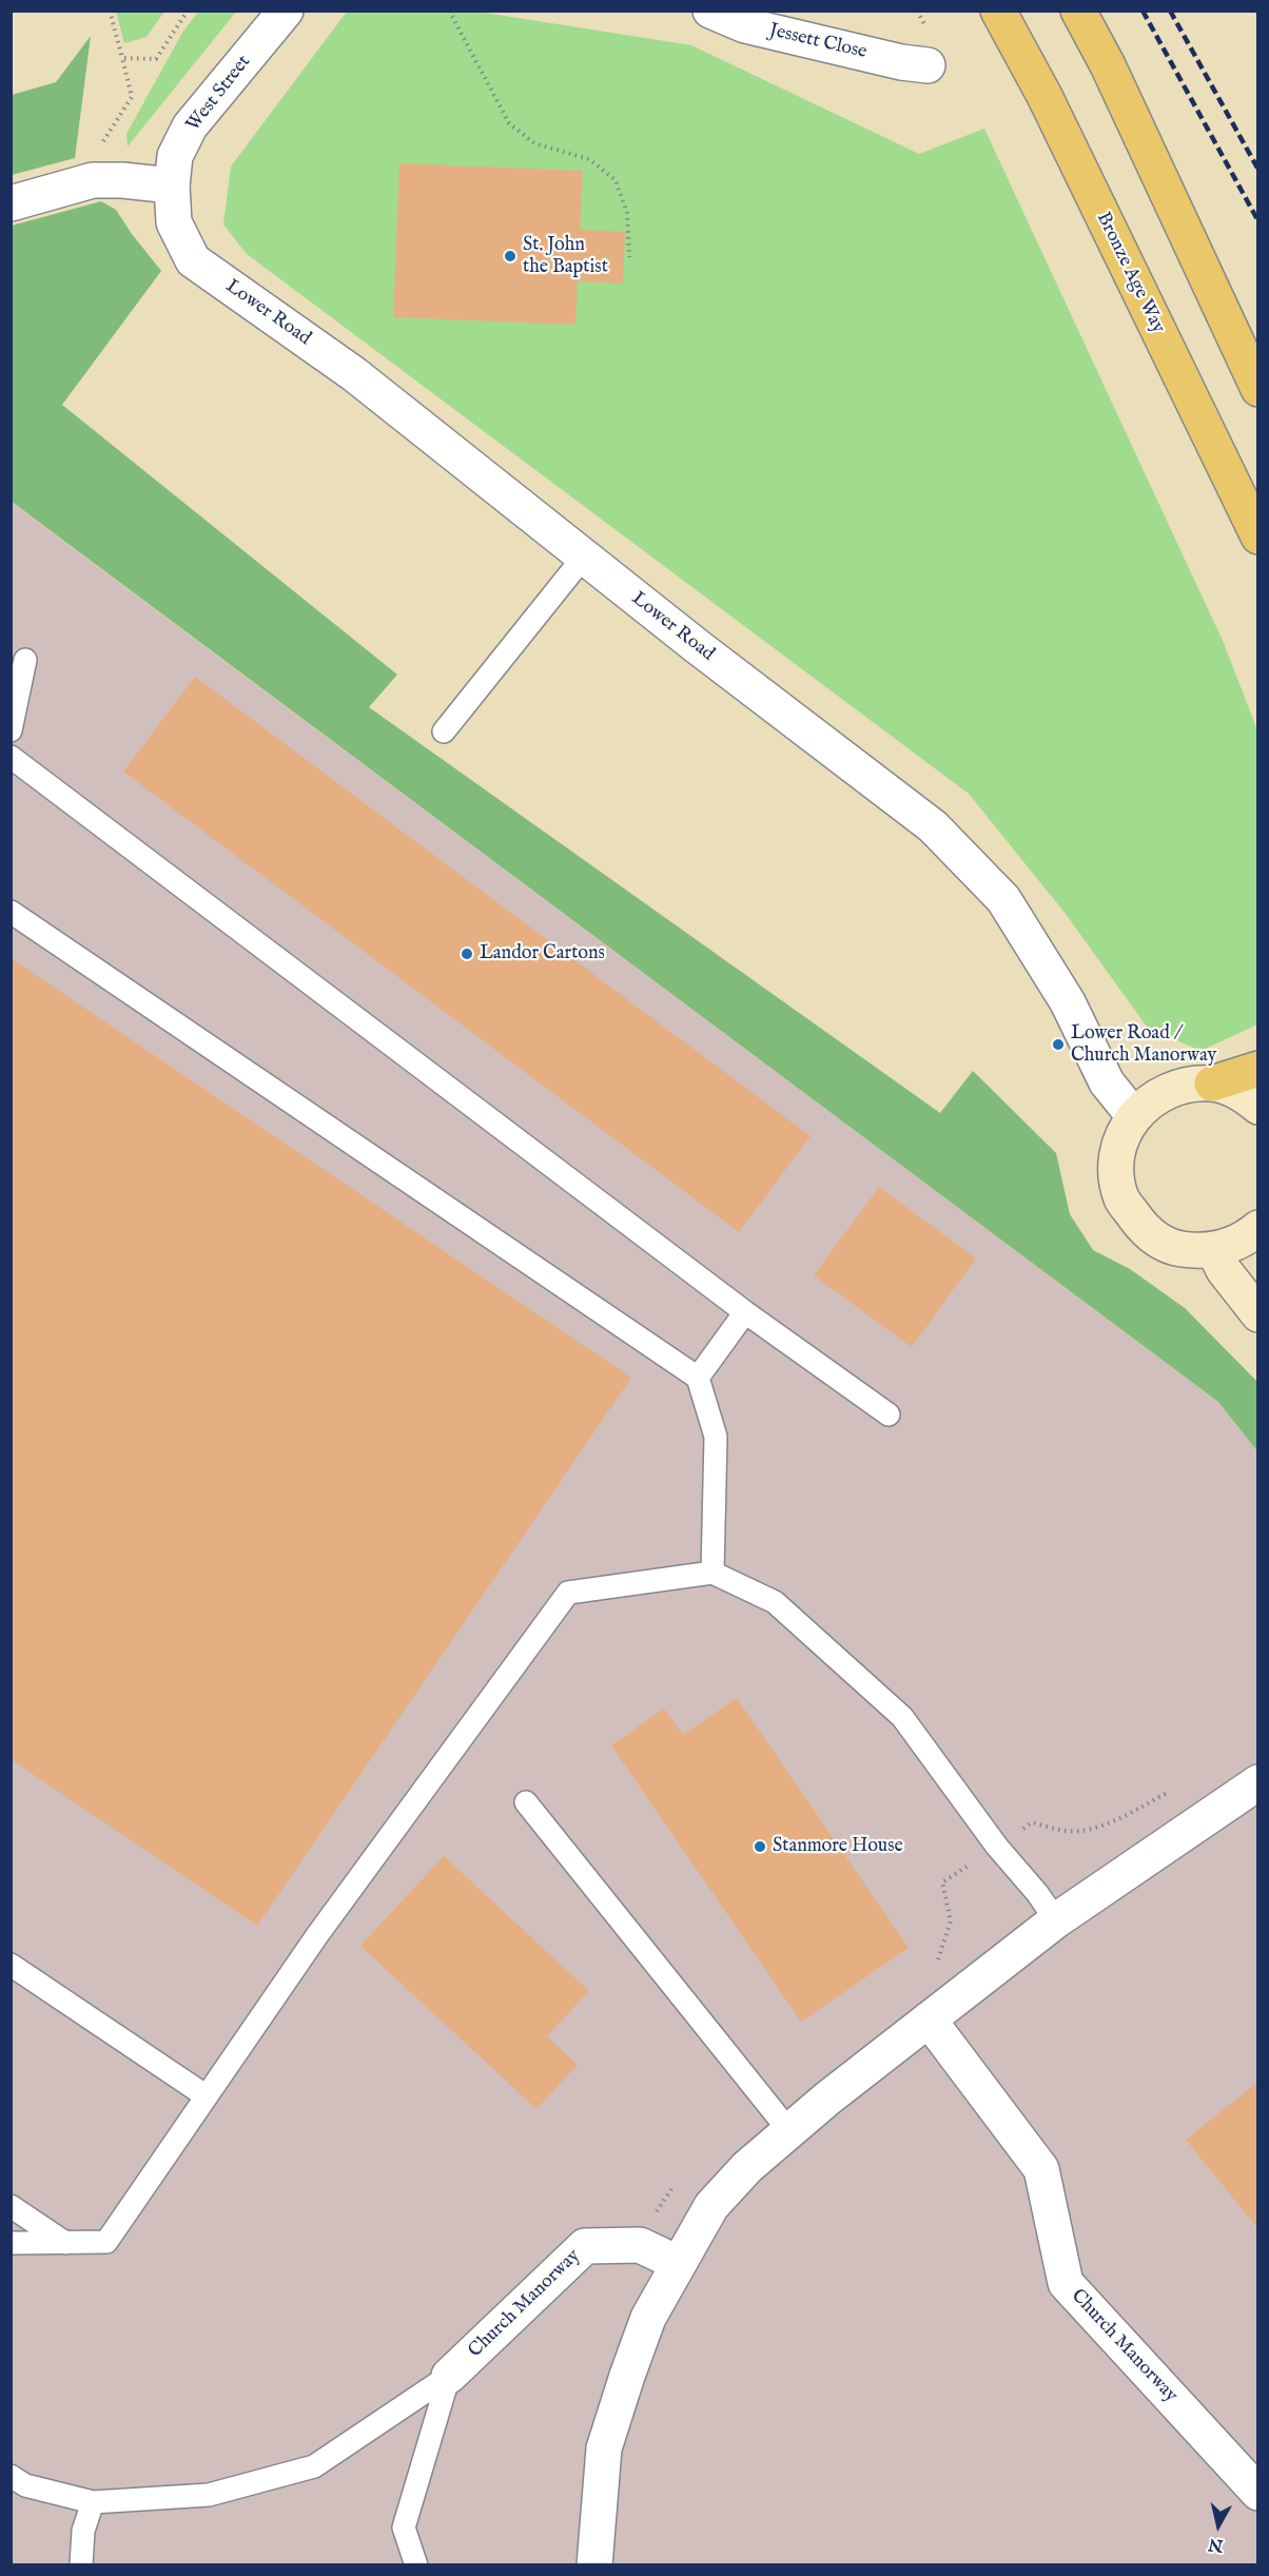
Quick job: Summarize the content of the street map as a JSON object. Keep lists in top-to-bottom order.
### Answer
{
  "streets": {
    "main road": ["Bronze Age Way"],
    "street": [
      "Jessett Close",
      "West Street",
      "Lower Road",
      "Church Manorway"
    ]
  },
  "crossings": [
    ["West Street", "Lower Road"]
  ],
  "places": [
    "St. John the Baptist",
    "Landor Cartons",
    "Lower Road / Church Manorway",
    "Stanmore House"
  ],
  "north": "bottom"
}
